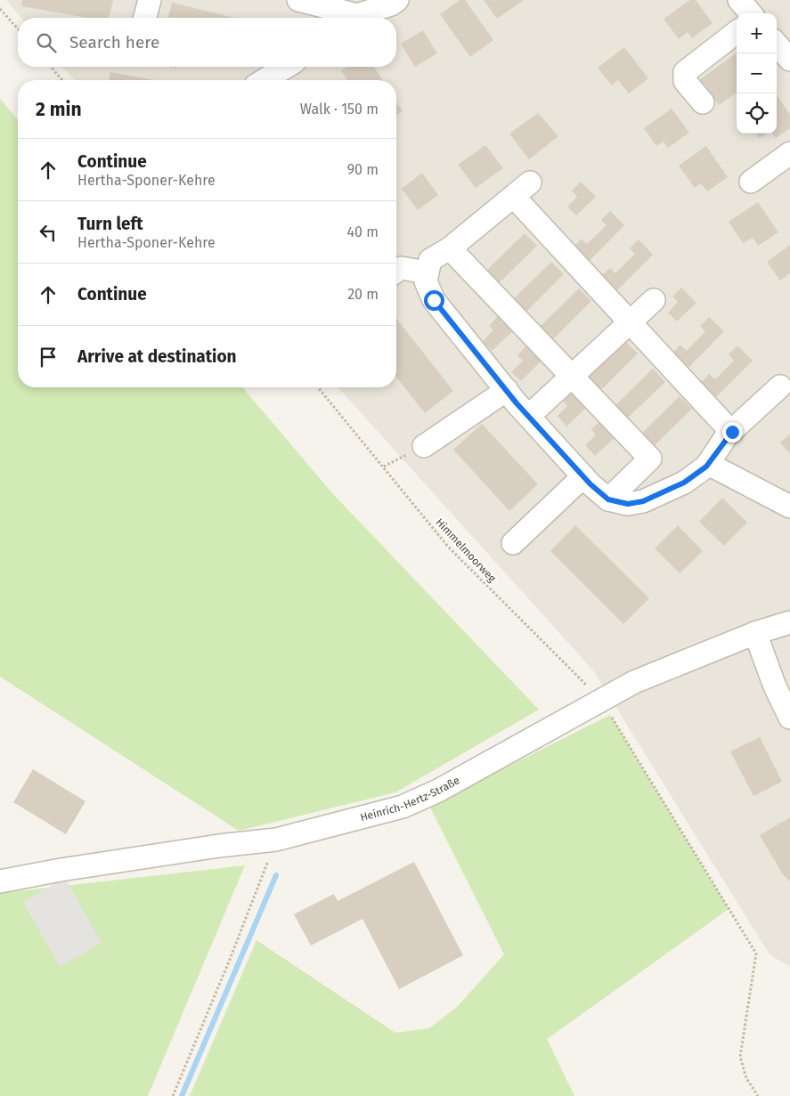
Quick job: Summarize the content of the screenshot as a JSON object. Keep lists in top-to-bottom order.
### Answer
{
  "streets": {
    "street": ["Heinrich-Hertz-Straße"],
    "path": ["Himmelmoorweg"]
  },
  "crossings": [
    ["Himmelmoorweg", "Heinrich-Hertz-Straße"]
  ],
  "page": {
    "map_buttons": ["+", "−"],
    "search": "Search here",
    "heading": ["2 min", "Walk · 150 m"],
    "list": [
      ["Continue", "Hertha-Sponer-Kehre", "90 m"],
      ["Turn left", "Hertha-Sponer-Kehre", "40 m"],
      ["Continue", "20 m"],
      "Arrive at destination"
    ]
  }
}
